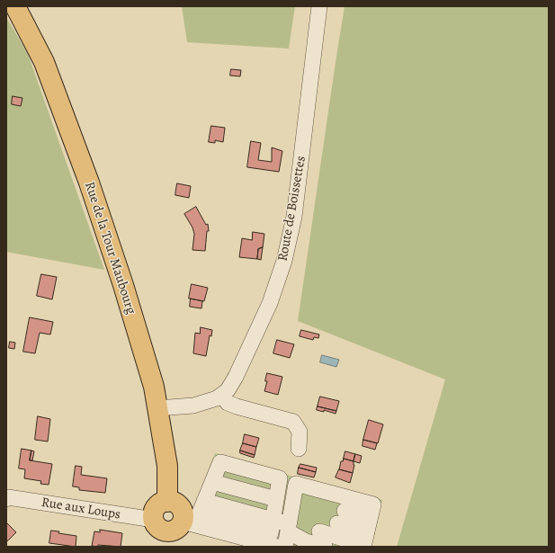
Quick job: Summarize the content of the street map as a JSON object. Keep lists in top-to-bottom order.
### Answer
{
  "streets": {
    "main road": ["Rue de la Tour Maubourg"],
    "street": ["Route de Boissettes", "Rue aux Loups"]
  },
  "crossings": [
    ["Rue de la Tour Maubourg", "Rue aux Loups"]
  ]
}
